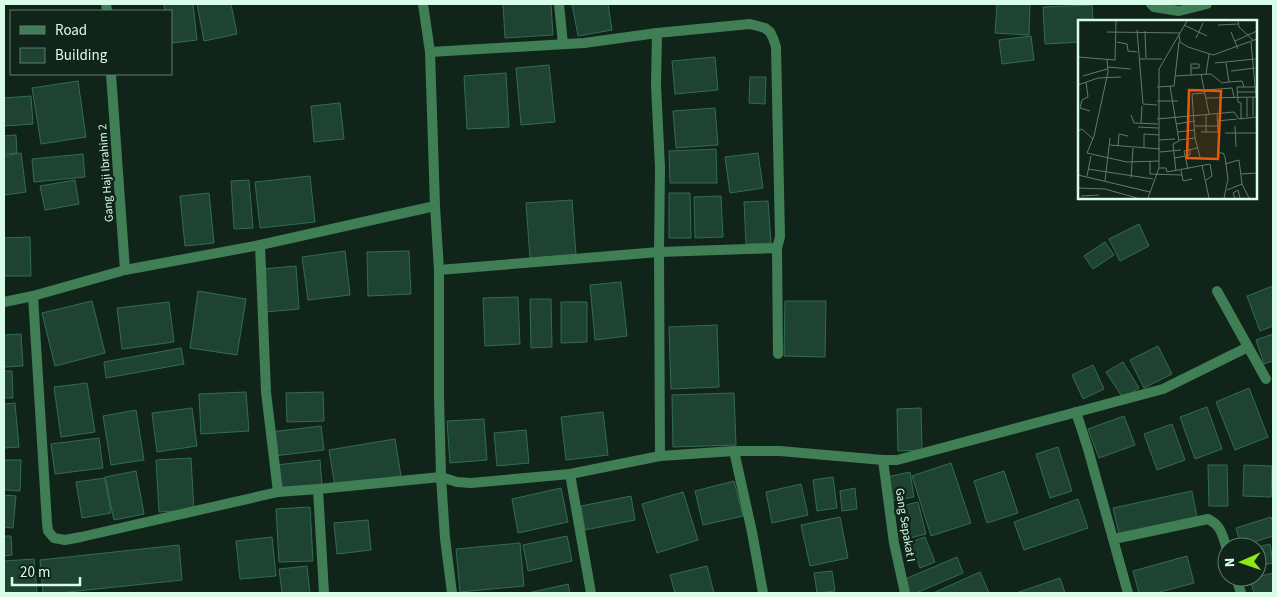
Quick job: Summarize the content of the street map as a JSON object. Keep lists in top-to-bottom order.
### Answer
{
  "streets": {
    "street": ["Gang Haji Ibrahim 2", "Gang Sepakat I"]
  },
  "legend": ["Road", "Building"],
  "scale_bar": "20 m",
  "north": "left"
}
